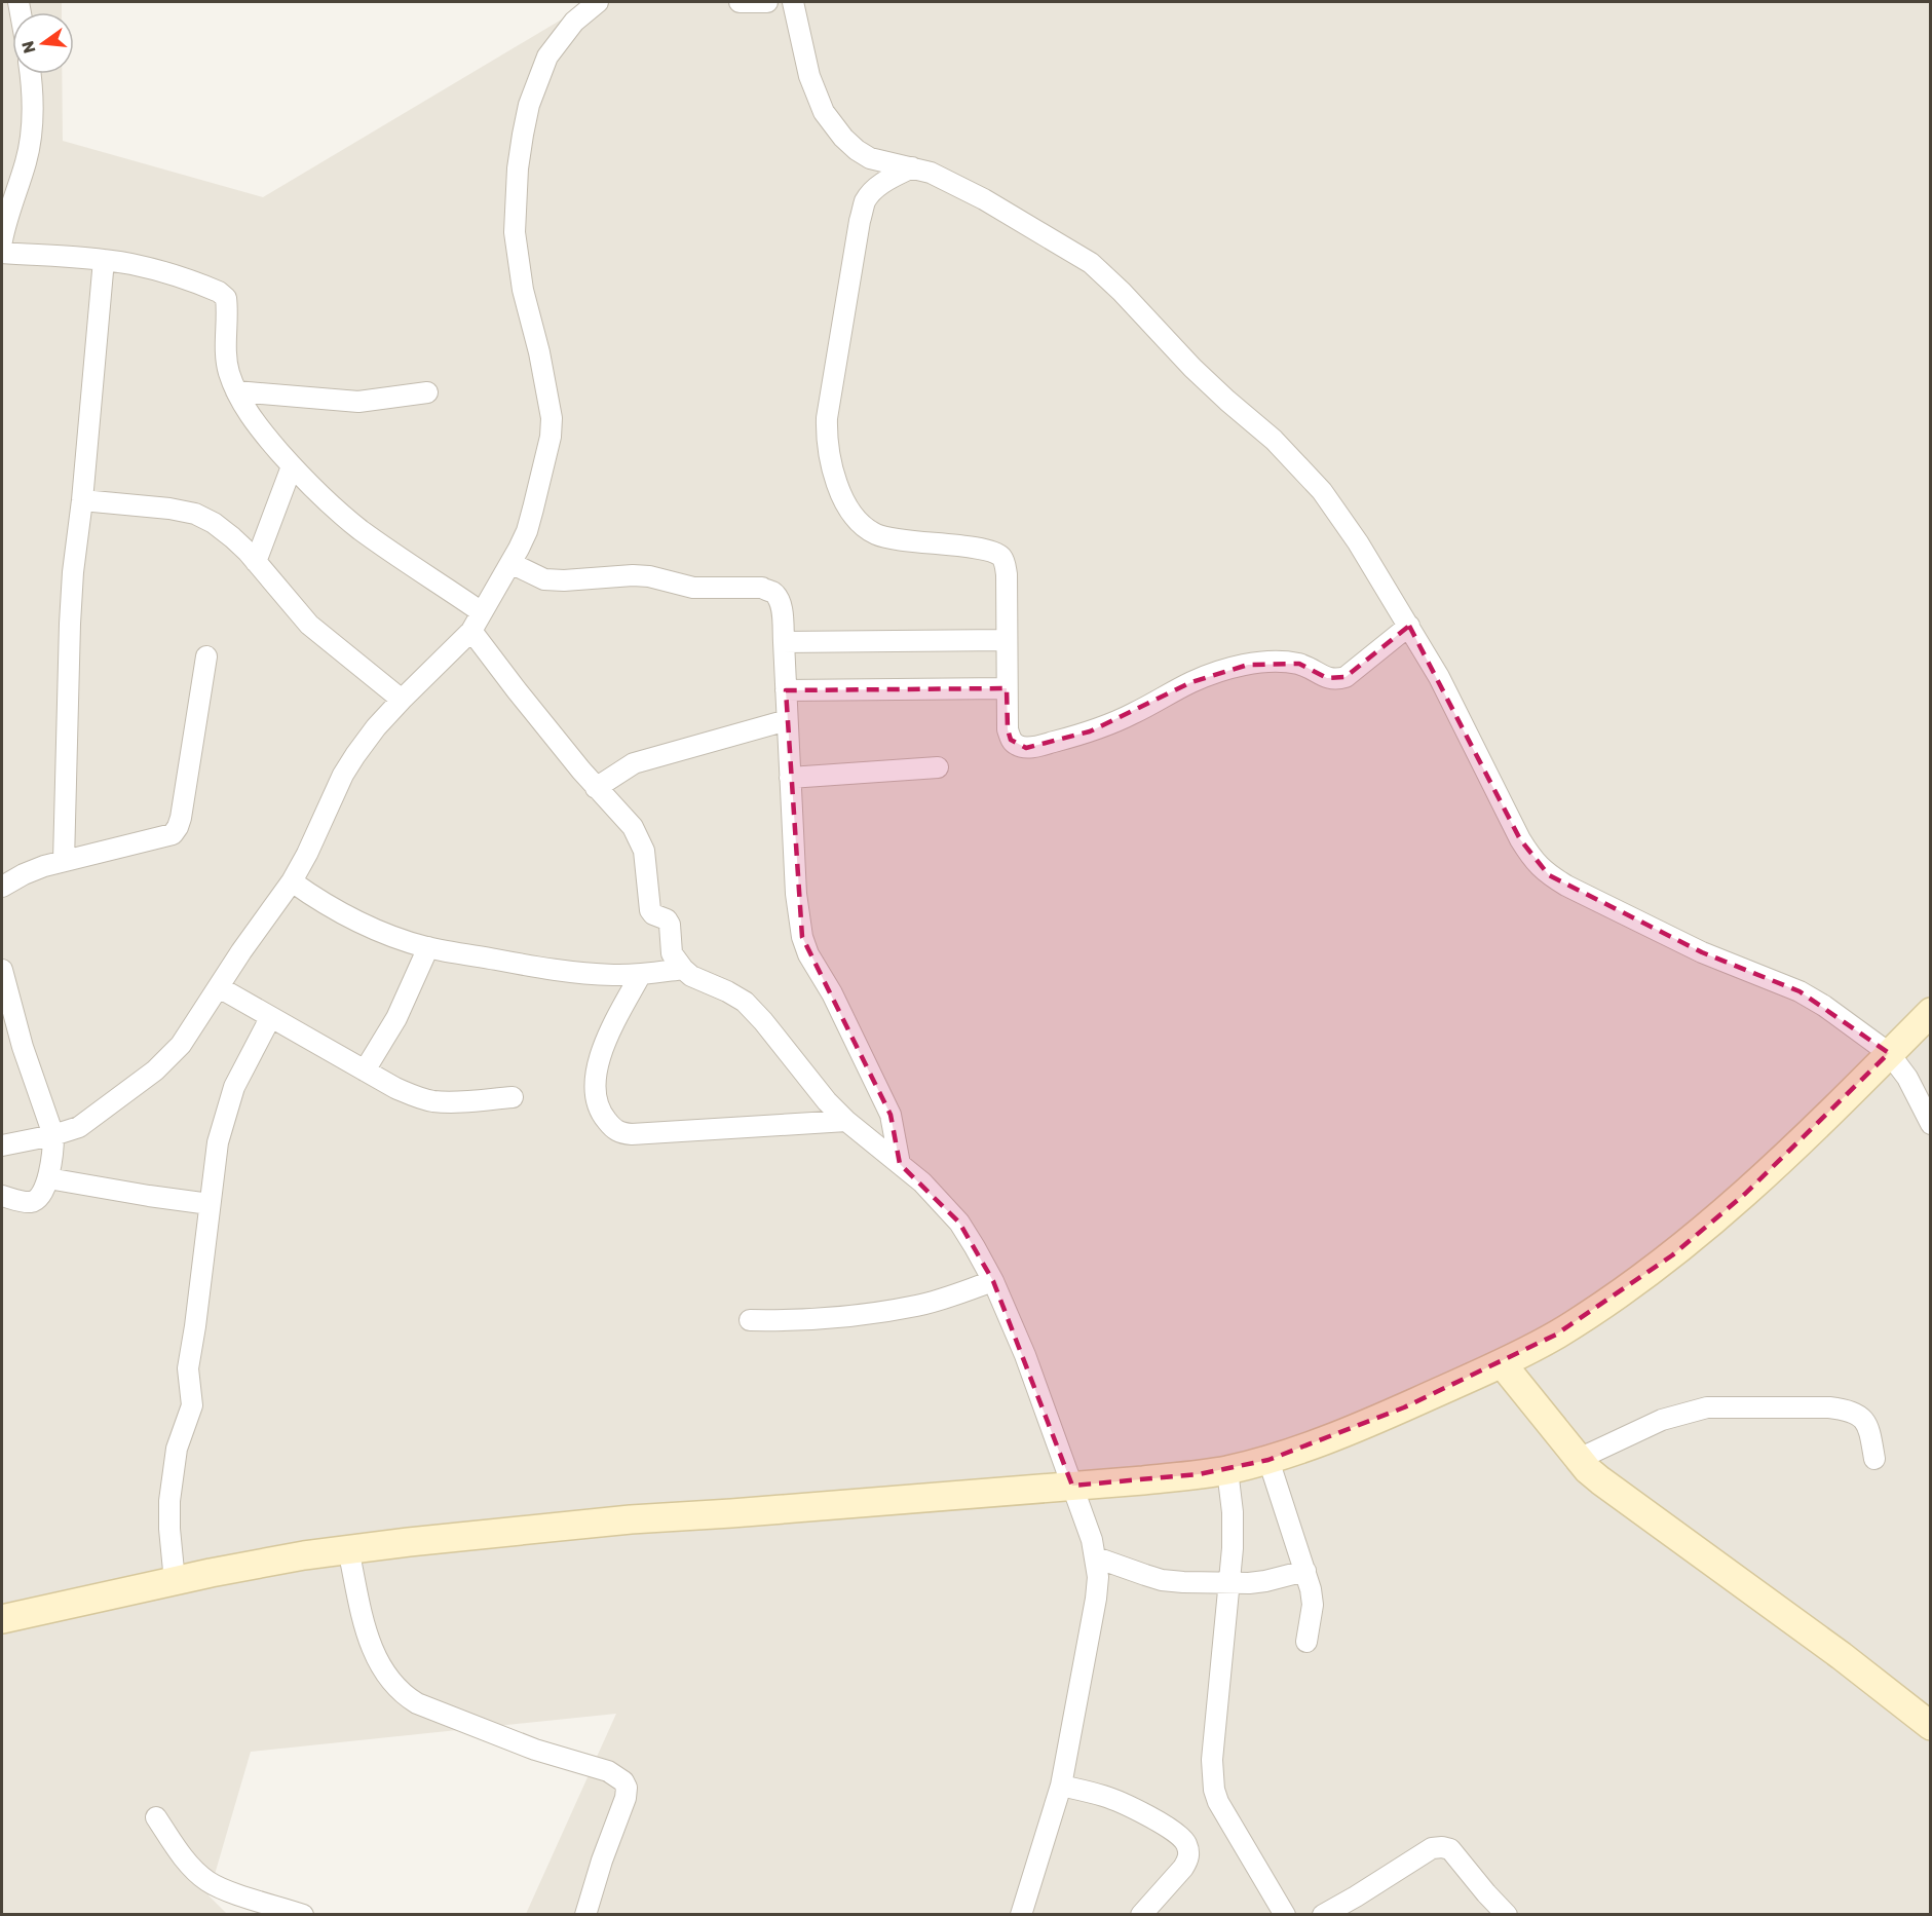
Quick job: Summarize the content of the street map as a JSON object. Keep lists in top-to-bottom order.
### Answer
{
  "north": "left"
}
